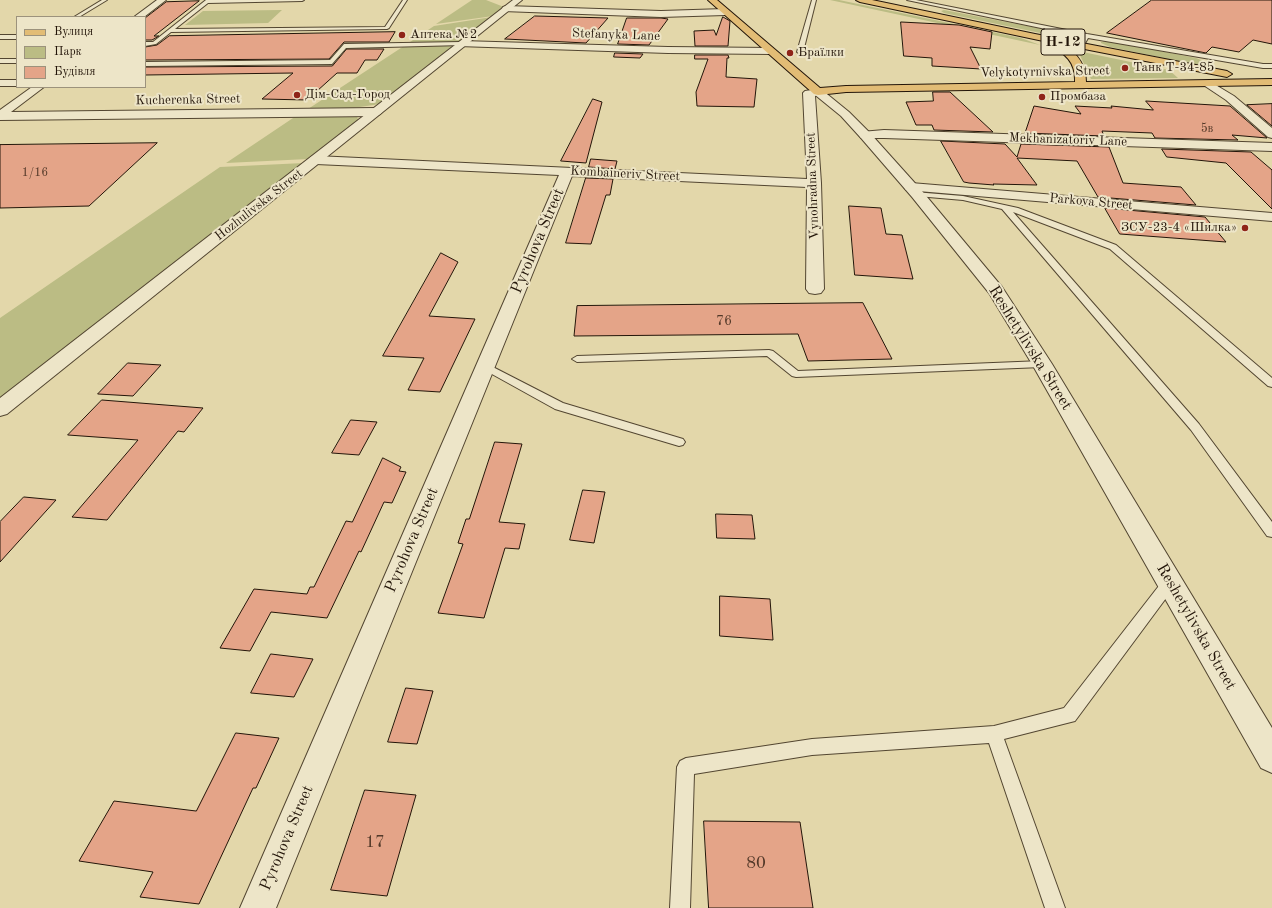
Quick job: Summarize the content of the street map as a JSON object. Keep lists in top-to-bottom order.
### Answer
{
  "streets": {
    "main road": ["Н-12", "Velykotyrnivska Street", "Reshetylivska Street"],
    "street": [
      "Stefanyka Lane",
      "Kucherenka Street",
      "Mekhanizatoriv Lane",
      "Kombaineriv Street",
      "Vynohradna Street",
      "Parkova Street",
      "Hozhulivska Street",
      "Pyrohova Street"
    ]
  },
  "crossings": [
    ["Stefanyka Lane", "Hozhulivska Street"],
    ["Stefanyka Lane", "Reshetylivska Street"],
    ["Н-12", "Velykotyrnivska Street"],
    ["Velykotyrnivska Street", "Vynohradna Street"],
    ["Velykotyrnivska Street", "Reshetylivska Street"],
    ["Kucherenka Street", "Hozhulivska Street"],
    ["Mekhanizatoriv Lane", "Reshetylivska Street"],
    ["Kombaineriv Street", "Vynohradna Street"],
    ["Kombaineriv Street", "Hozhulivska Street"],
    ["Kombaineriv Street", "Pyrohova Street"],
    ["Vynohradna Street", "Reshetylivska Street"],
    ["Parkova Street", "Reshetylivska Street"]
  ],
  "places": [
    "Аптека №2",
    "Браїлки",
    "Танк Т-34-85",
    "Дім-Сад-Город",
    "Промбаза",
    "ЗСУ-23-4 «Шилка»"
  ],
  "house_numbers": [
    "5в",
    "1/16",
    "76",
    "17",
    "80"
  ],
  "legend": ["Вулиця", "Парк", "Будівля"]
}
